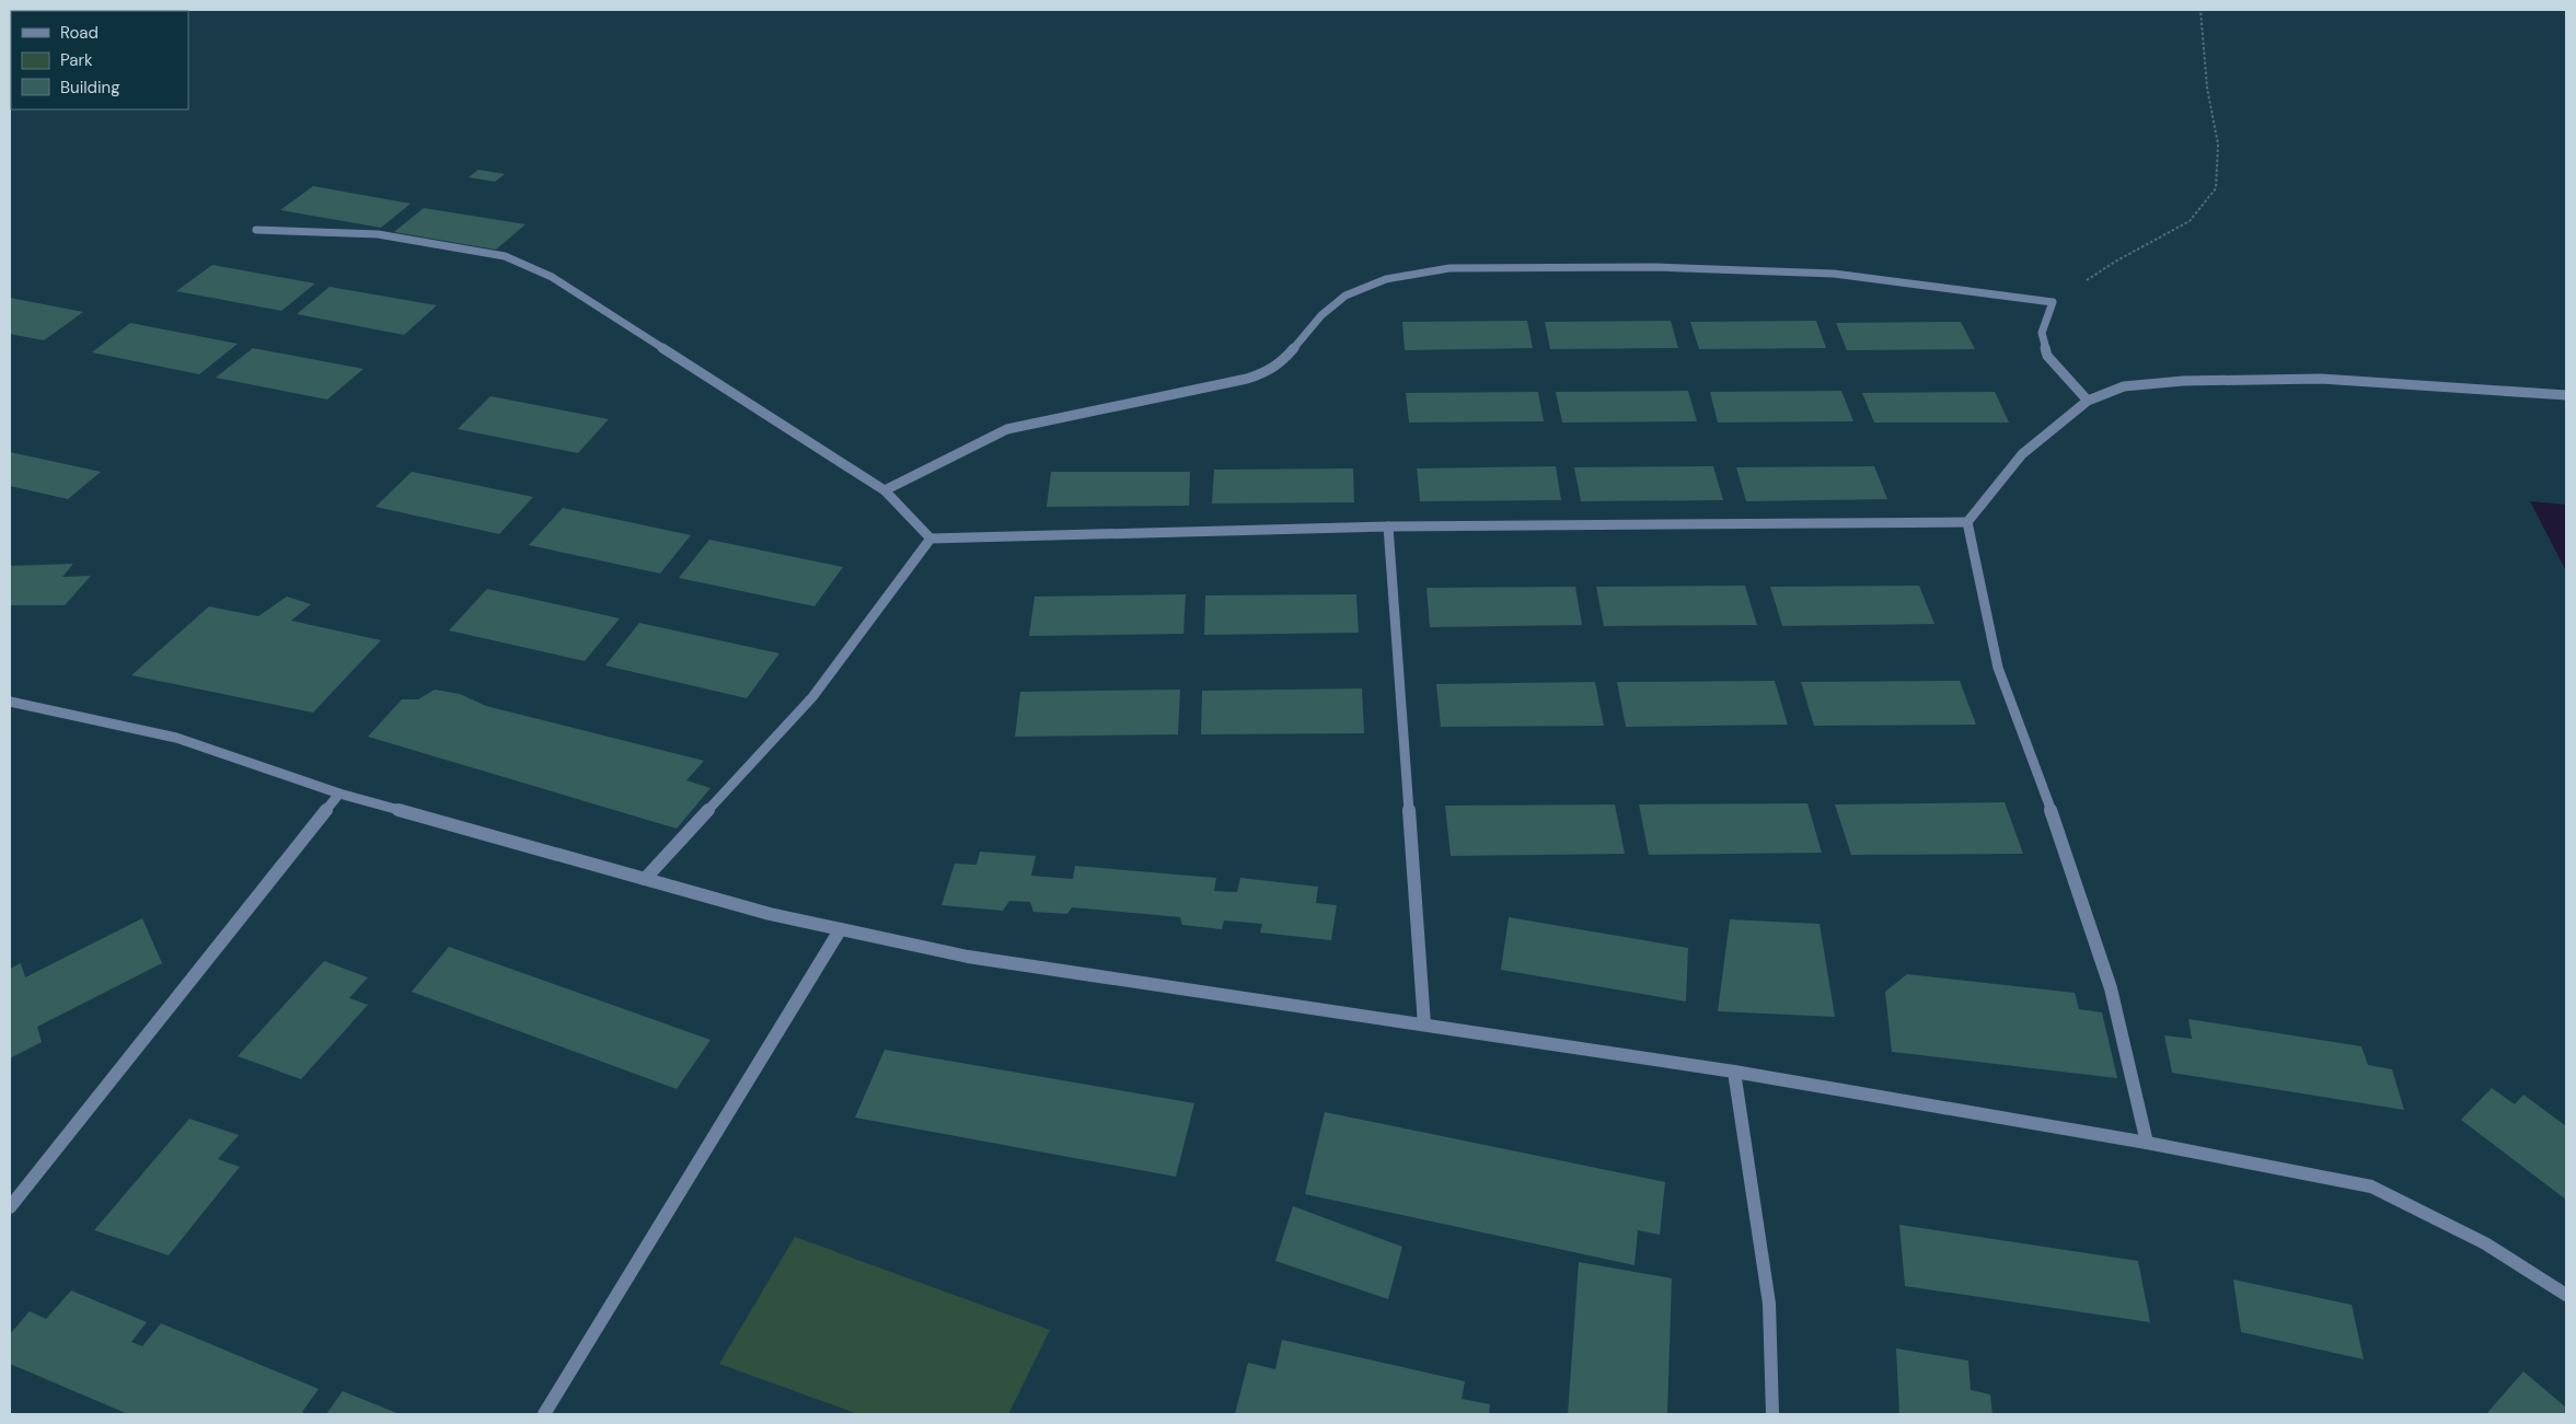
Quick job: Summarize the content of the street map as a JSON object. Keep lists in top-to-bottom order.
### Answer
{
  "legend": ["Road", "Park", "Building"]
}
